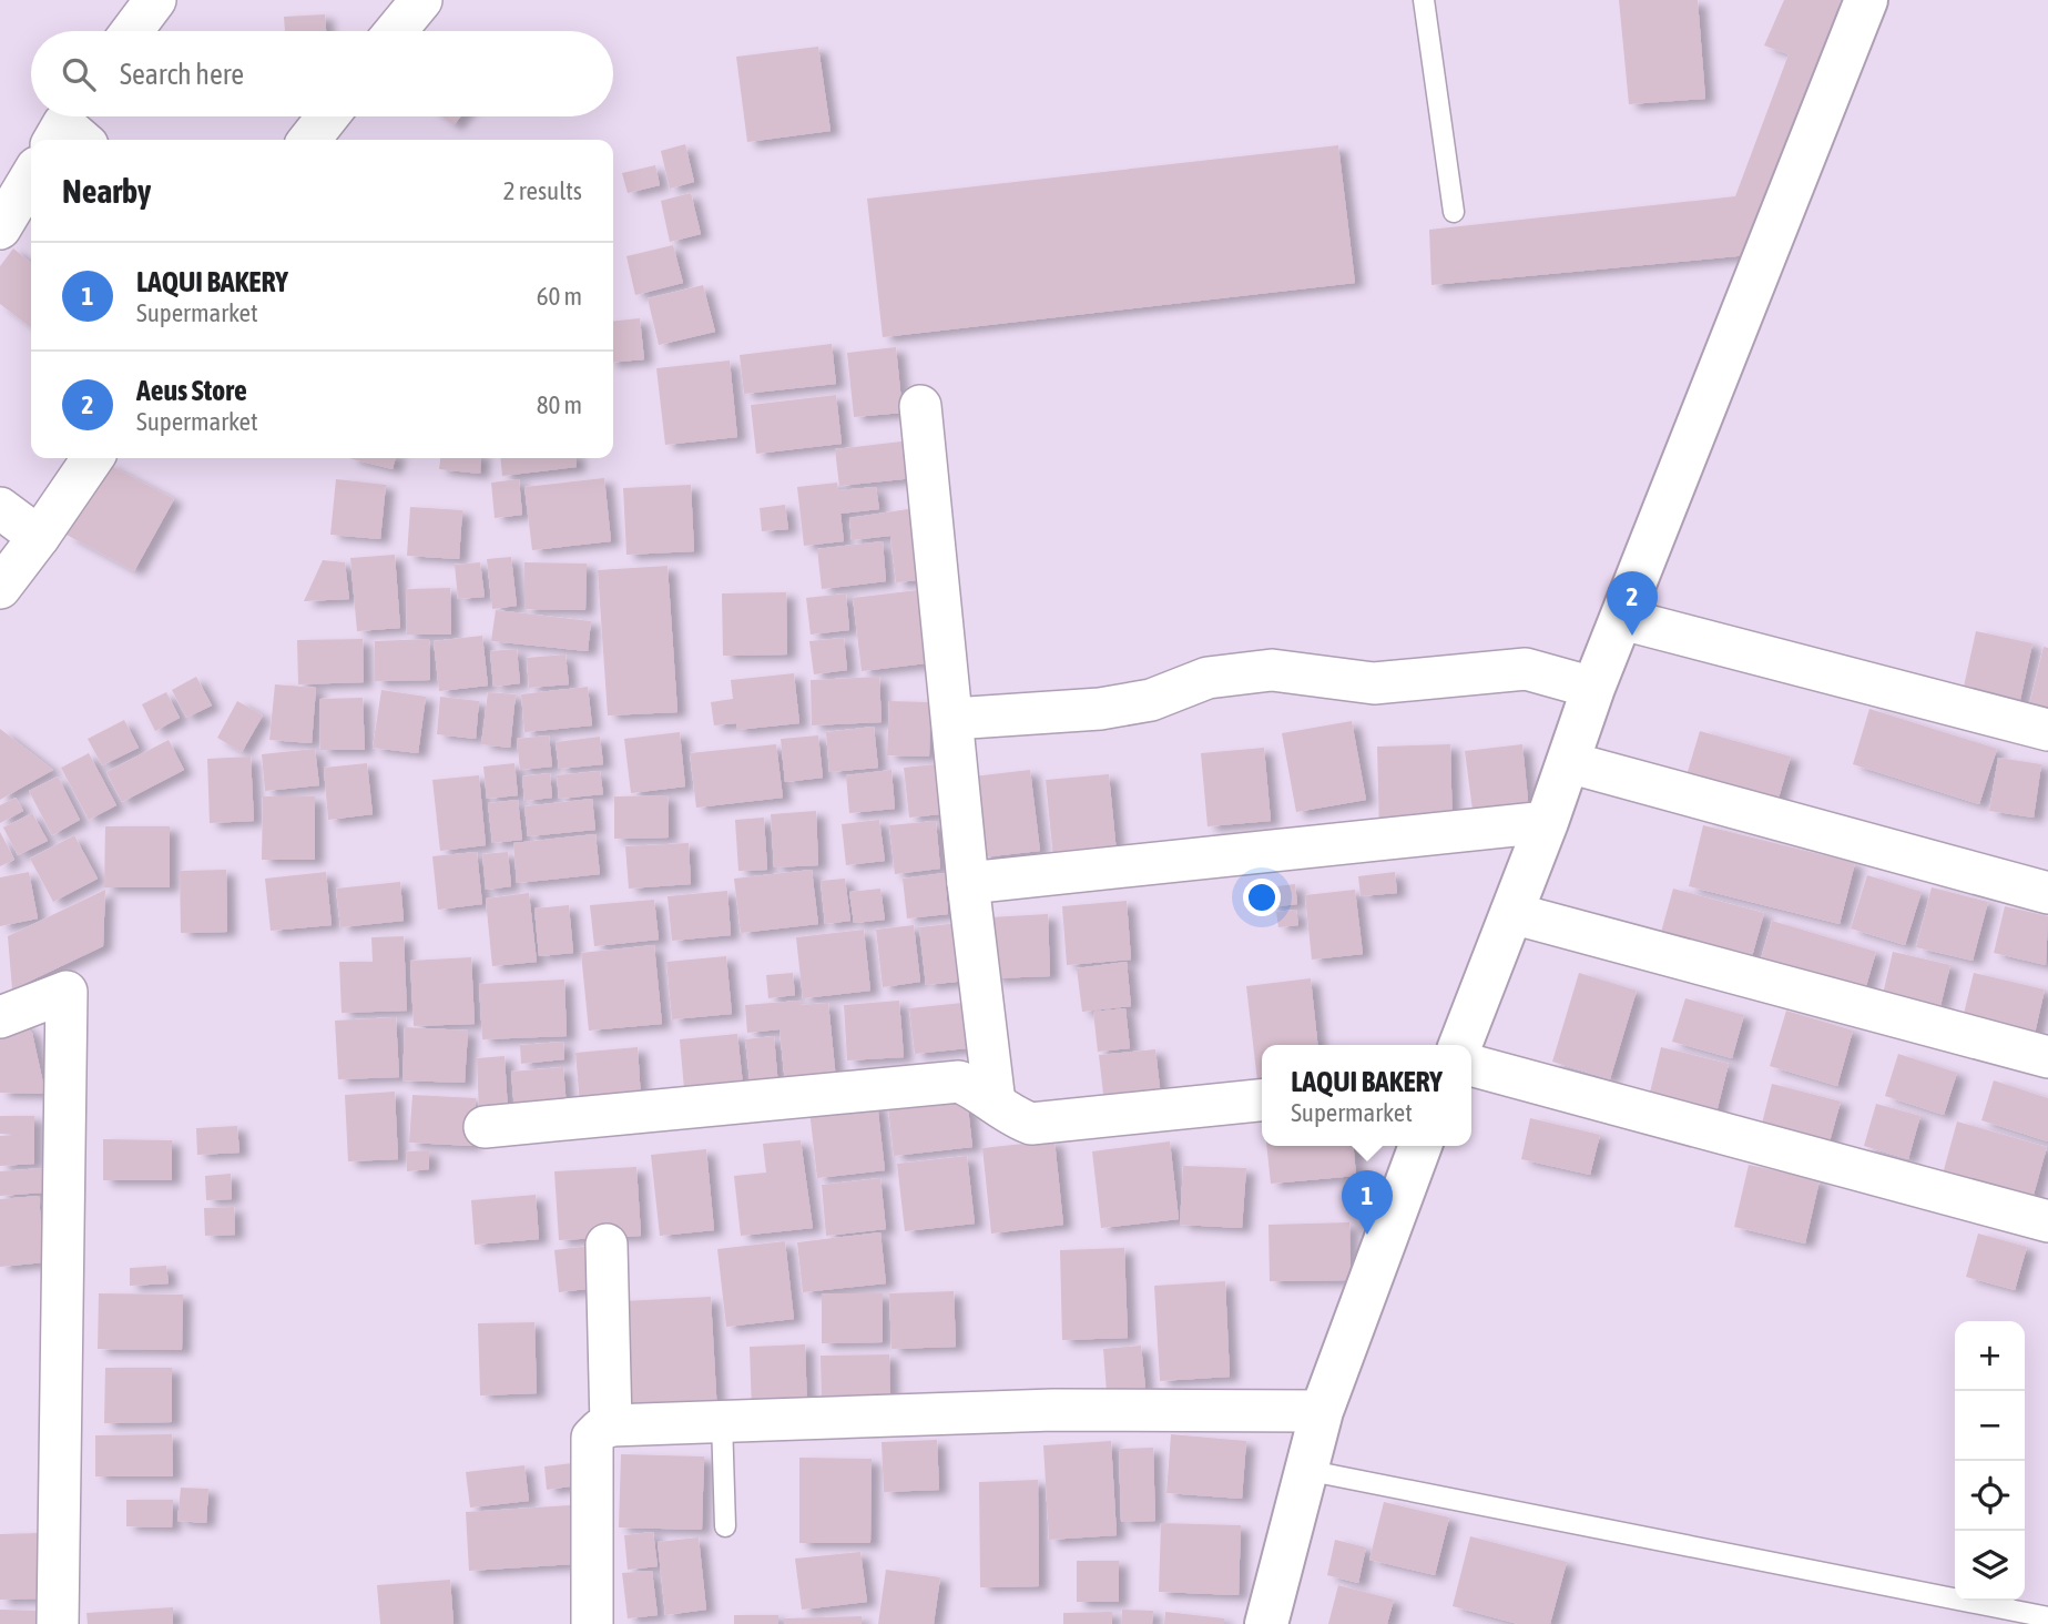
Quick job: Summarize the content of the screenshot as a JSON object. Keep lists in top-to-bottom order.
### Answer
{
  "page": {
    "search": "Search here",
    "heading": ["Nearby", "2 results"],
    "list": [
      {
        "mark": "1",
        "name": "LAQUI BAKERY",
        "note": "Supermarket",
        "value": "60 m"
      },
      {
        "mark": "2",
        "name": "Aeus Store",
        "note": "Supermarket",
        "value": "80 m"
      }
    ],
    "pins": ["2", "1"],
    "popup": ["LAQUI BAKERY", "Supermarket"],
    "map_buttons": ["+", "−"]
  }
}
